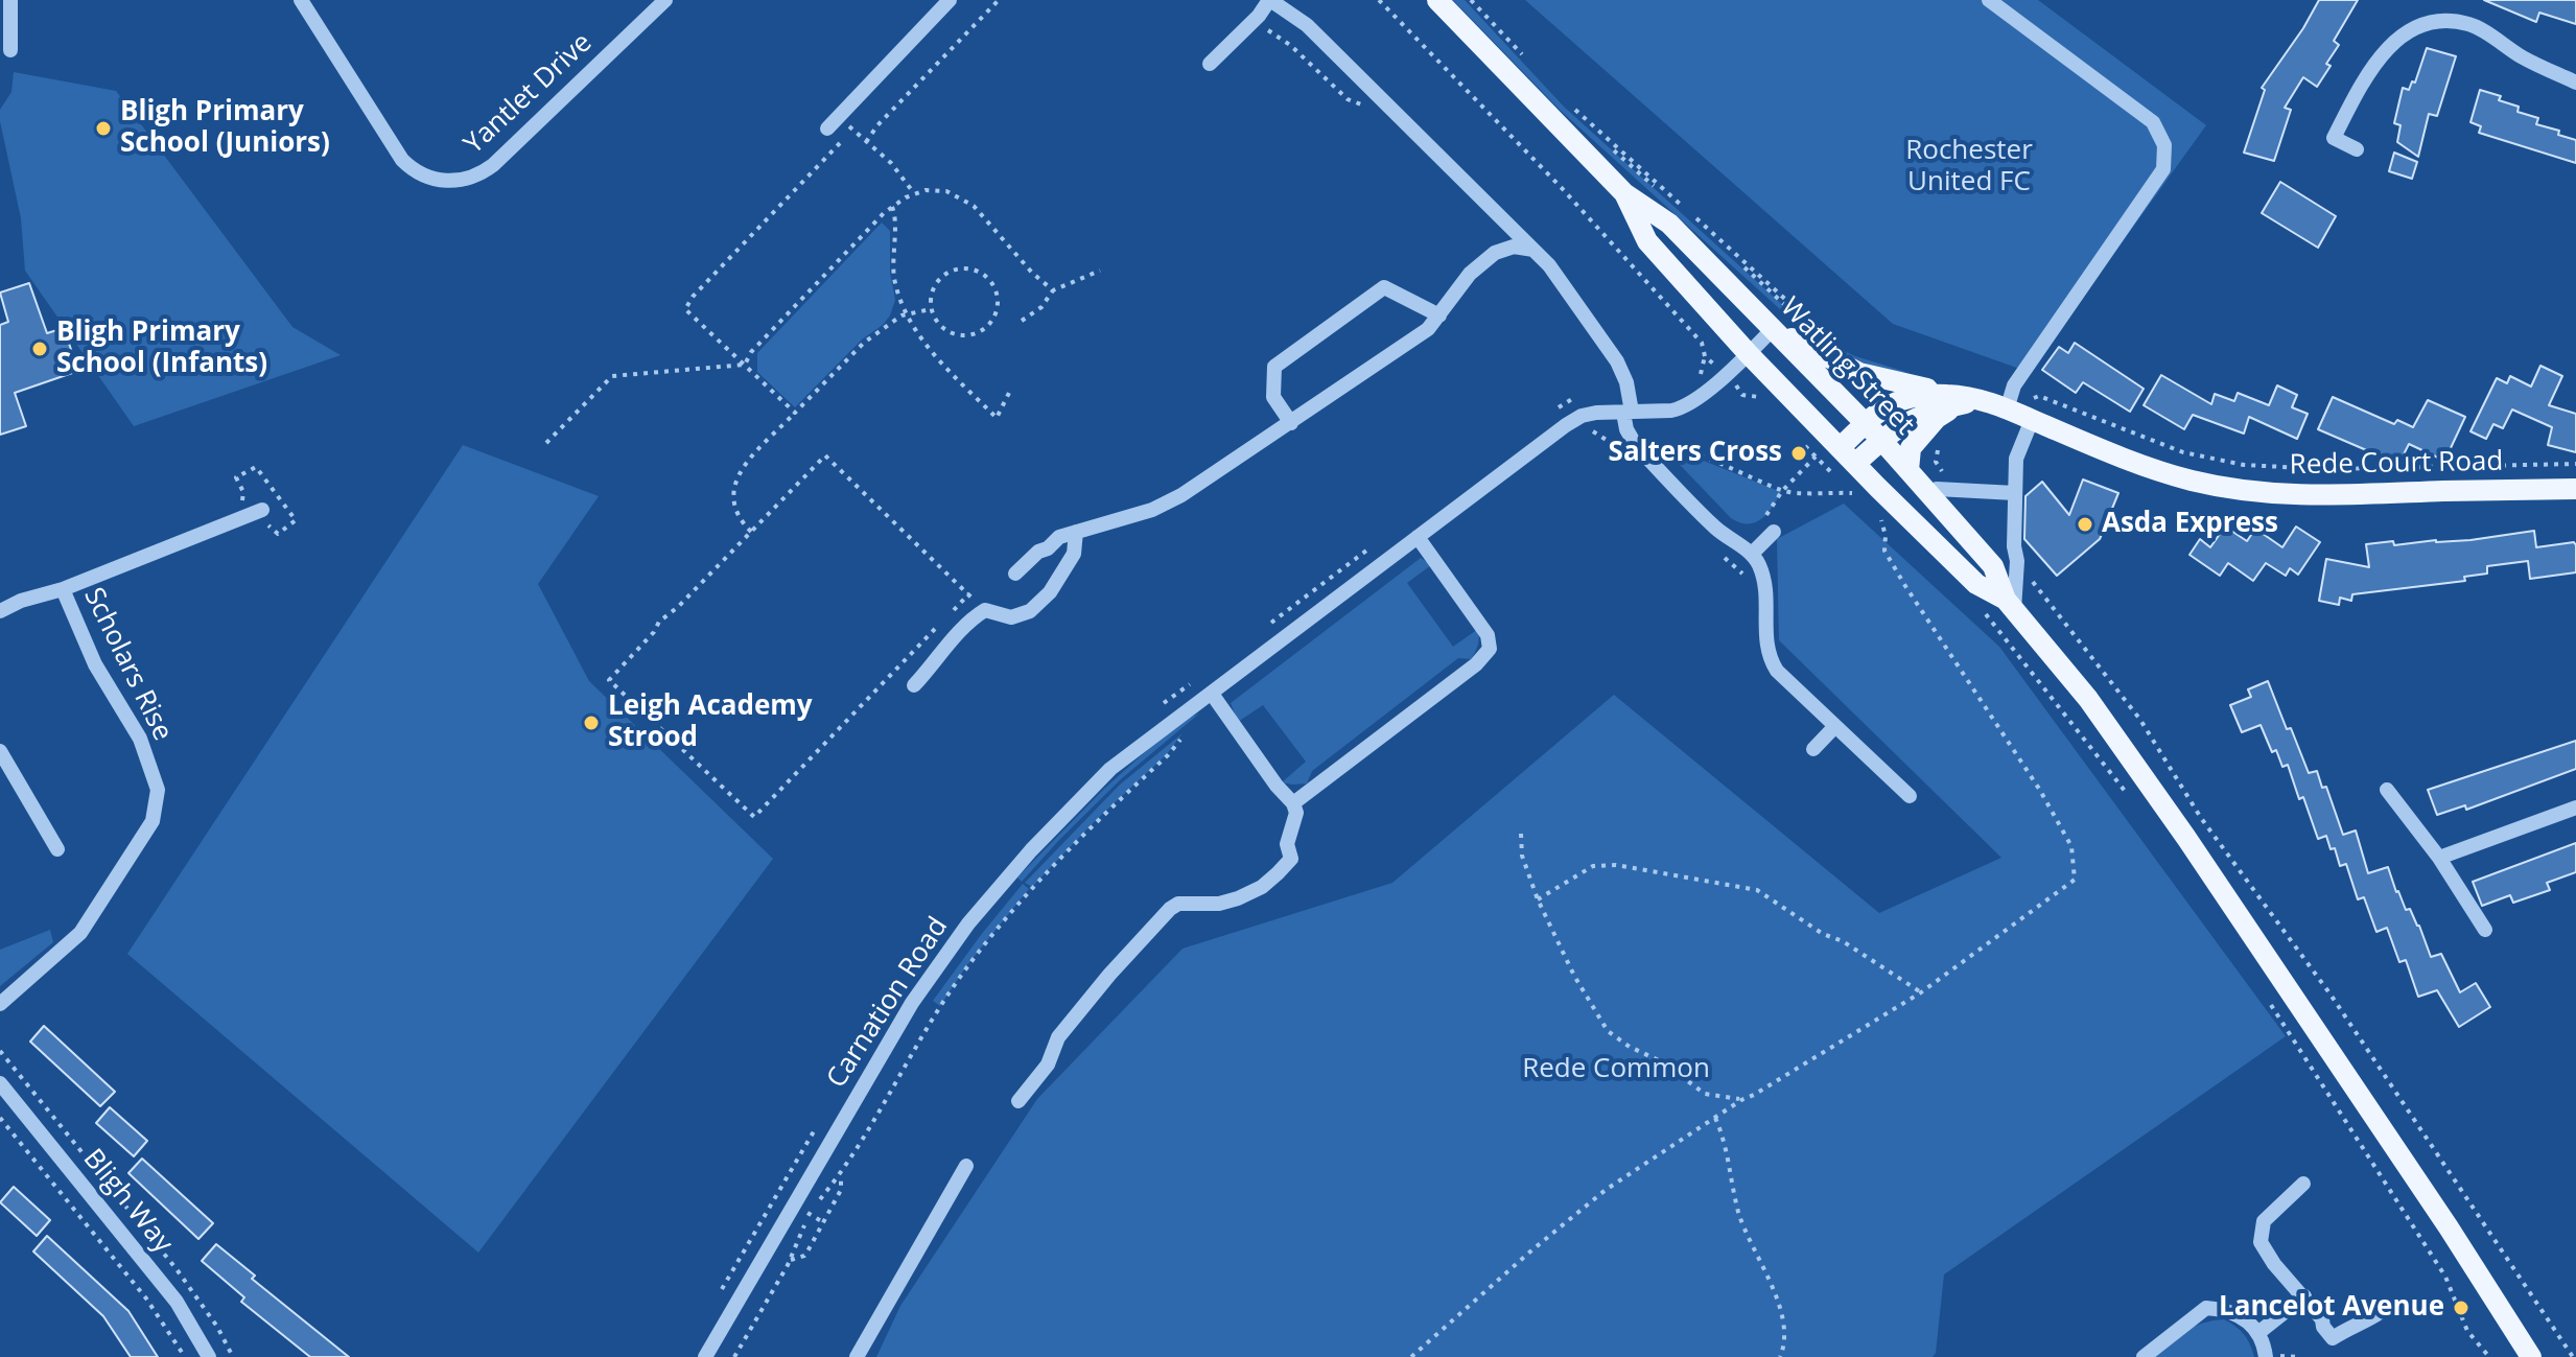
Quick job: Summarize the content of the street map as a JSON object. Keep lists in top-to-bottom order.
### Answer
{
  "streets": {
    "main road": ["Watling Street", "Rede Court Road"],
    "street": [
      "Yantlet Drive",
      "Scholars Rise",
      "Carnation Road",
      "Bligh Way"
    ]
  },
  "crossings": [
    ["Watling Street", "Rede Court Road"],
    ["Watling Street", "Carnation Road"]
  ],
  "parks": ["Rochester United FC", "Rede Common"],
  "places": [
    "Bligh Primary School (Juniors)",
    "Bligh Primary School (Infants)",
    "Salters Cross",
    "Asda Express",
    "Leigh Academy Strood",
    "Lancelot Avenue"
  ]
}
